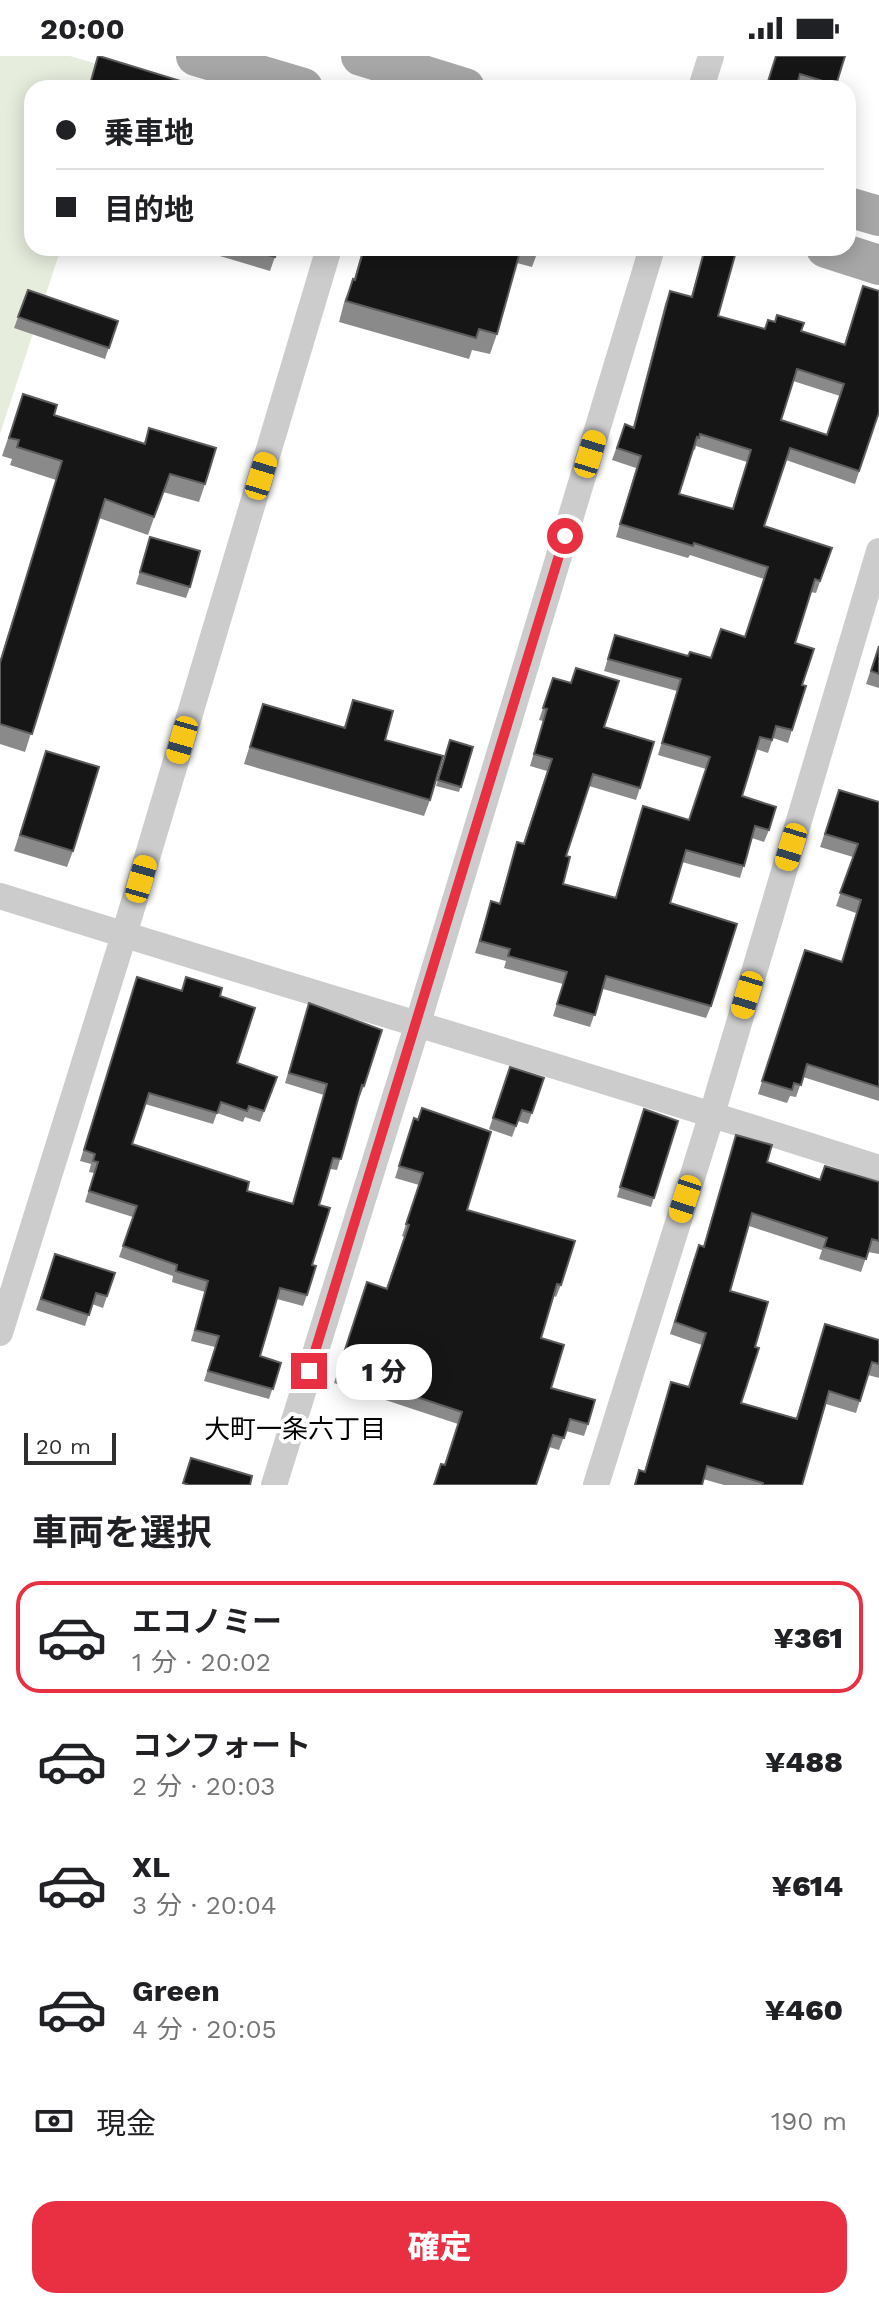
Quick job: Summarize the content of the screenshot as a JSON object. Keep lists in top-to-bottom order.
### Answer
{
  "districts": ["大町一条六丁目"],
  "scale_bar": "20 m",
  "page": {
    "status": "20:00",
    "banner": ["乗車地", "目的地"],
    "bubble": "1 分",
    "scale": "20 m",
    "heading": "車両を選択",
    "list": [
      {
        "name": "エコノミー",
        "note": "1 分 · 20:02",
        "value": "¥361"
      },
      {
        "name": "コンフォート",
        "note": "2 分 · 20:03",
        "value": "¥488"
      },
      {
        "name": "XL",
        "note": "3 分 · 20:04",
        "value": "¥614"
      },
      {
        "name": "Green",
        "note": "4 分 · 20:05",
        "value": "¥460"
      }
    ],
    "pay": ["現金", "190 m"],
    "buttons": "確定"
  }
}
